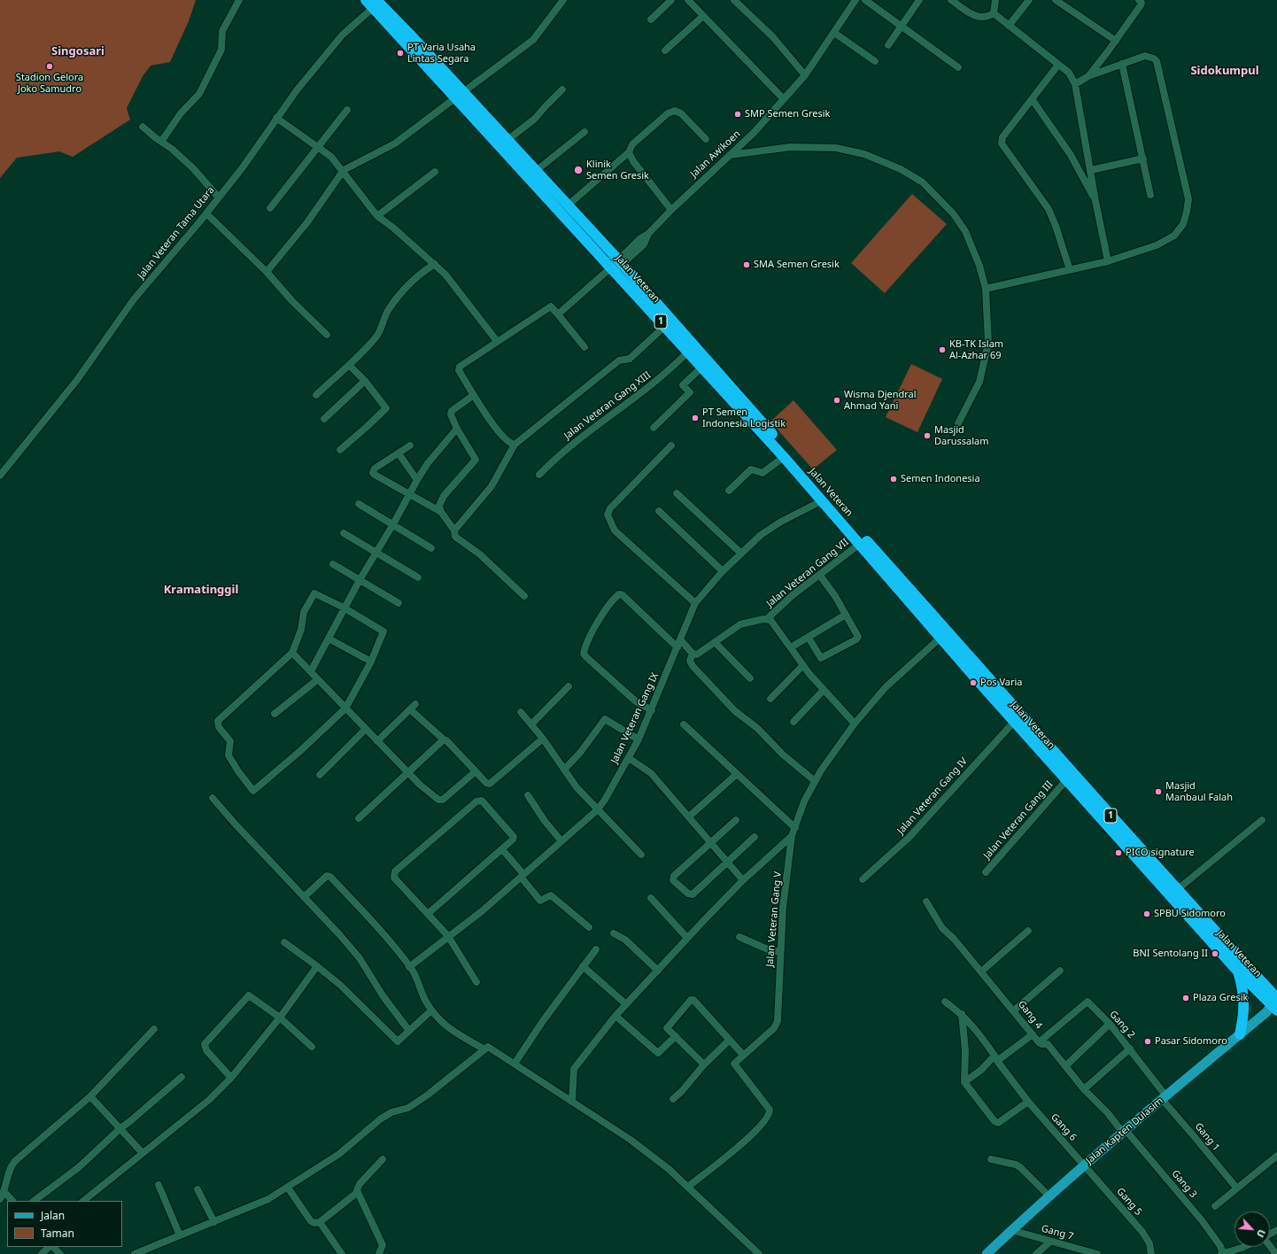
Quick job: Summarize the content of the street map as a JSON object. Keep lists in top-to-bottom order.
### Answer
{
  "streets": {
    "highway": ["Jalan Veteran", "1"],
    "main road": ["Jalan Kapten Dulasim"],
    "street": [
      "Jalan Awikoen",
      "Jalan Veteran Tama Utara",
      "Jalan Veteran Gang XIII",
      "Jalan Veteran Gang VII",
      "Jalan Veteran Gang IX",
      "Jalan Veteran Gang IV",
      "Jalan Veteran Gang III",
      "Jalan Veteran Gang V",
      "Gang 4",
      "Gang 2",
      "Gang 6",
      "Gang 1",
      "Gang 3",
      "Gang 5",
      "Gang 7"
    ]
  },
  "crossings": [
    ["Jalan Awikoen", "Jalan Veteran"],
    ["Jalan Veteran Tama Utara", "Jalan Veteran"],
    ["Jalan Veteran", "Jalan Veteran Gang XIII"],
    ["Jalan Veteran", "Jalan Veteran Gang VII"],
    ["Jalan Veteran", "Jalan Veteran Gang IX"],
    ["Jalan Veteran", "Jalan Veteran Gang IV"],
    ["Jalan Veteran", "Jalan Veteran Gang III"],
    ["Jalan Veteran", "Jalan Veteran Gang V"],
    ["Jalan Veteran", "Jalan Kapten Dulasim"],
    ["Gang 4", "Gang 2"],
    ["Gang 4", "Jalan Kapten Dulasim"],
    ["Gang 4", "Gang 3"],
    ["Gang 2", "Jalan Kapten Dulasim"],
    ["Gang 2", "Gang 1"],
    ["Gang 6", "Jalan Kapten Dulasim"],
    ["Gang 6", "Gang 5"],
    ["Jalan Kapten Dulasim", "Gang 1"],
    ["Jalan Kapten Dulasim", "Gang 3"],
    ["Jalan Kapten Dulasim", "Gang 5"],
    ["Jalan Kapten Dulasim", "Gang 7"]
  ],
  "districts": ["Singosari", "Sidokumpul", "Kramatinggil"],
  "places": [
    "PT Varia Usaha Lintas Segara",
    "Stadion Gelora Joko Samudro",
    "SMP Semen Gresik",
    "Klinik Semen Gresik",
    "SMA Semen Gresik",
    "KB-TK Islam Al-Azhar 69",
    "Wisma Djendral Ahmad Yani",
    "PT Semen Indonesia Logistik",
    "Masjid Darussalam",
    "Semen Indonesia",
    "Pos Varia",
    "Masjid Manbaul Falah",
    "PICO signature",
    "SPBU Sidomoro",
    "BNI Sentolang II",
    "Plaza Gresik",
    "Pasar Sidomoro"
  ],
  "legend": ["Jalan", "Taman"],
  "north": "bottom right"
}
